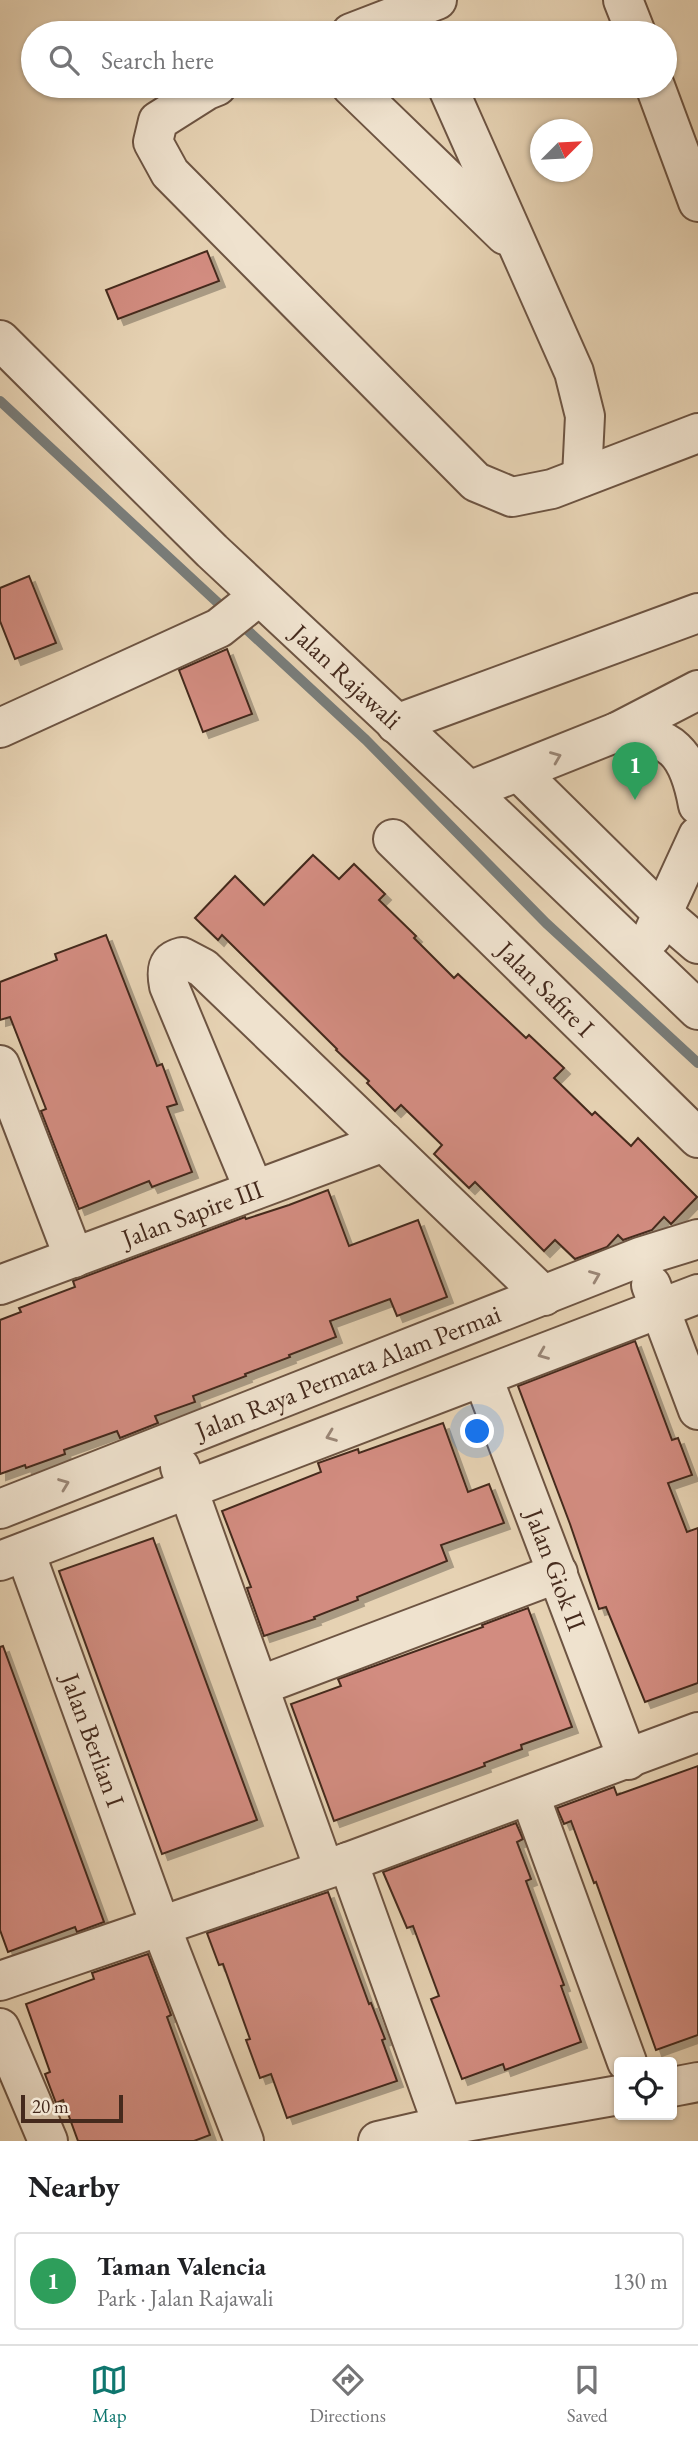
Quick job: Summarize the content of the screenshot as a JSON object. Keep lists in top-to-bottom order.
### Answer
{
  "streets": {
    "street": [
      "Jalan Rajawali",
      "Jalan Safire I",
      "Jalan Sapire III",
      "Jalan Raya Permata Alam Permai",
      "Jalan Giok II",
      "Jalan Berlian I"
    ]
  },
  "crossings": [
    ["Jalan Raya Permata Alam Permai", "Jalan Giok II"],
    ["Jalan Raya Permata Alam Permai", "Jalan Berlian I"]
  ],
  "scale_bar": "20 m",
  "north": "top right",
  "page": {
    "search": "Search here",
    "pins": "1",
    "scale": "20 m",
    "heading": "Nearby",
    "list": [
      {
        "mark": "1",
        "name": "Taman Valencia",
        "note": "Park · Jalan Rajawali",
        "value": "130 m"
      }
    ],
    "nav": ["Map", "Directions", "Saved"]
  }
}
